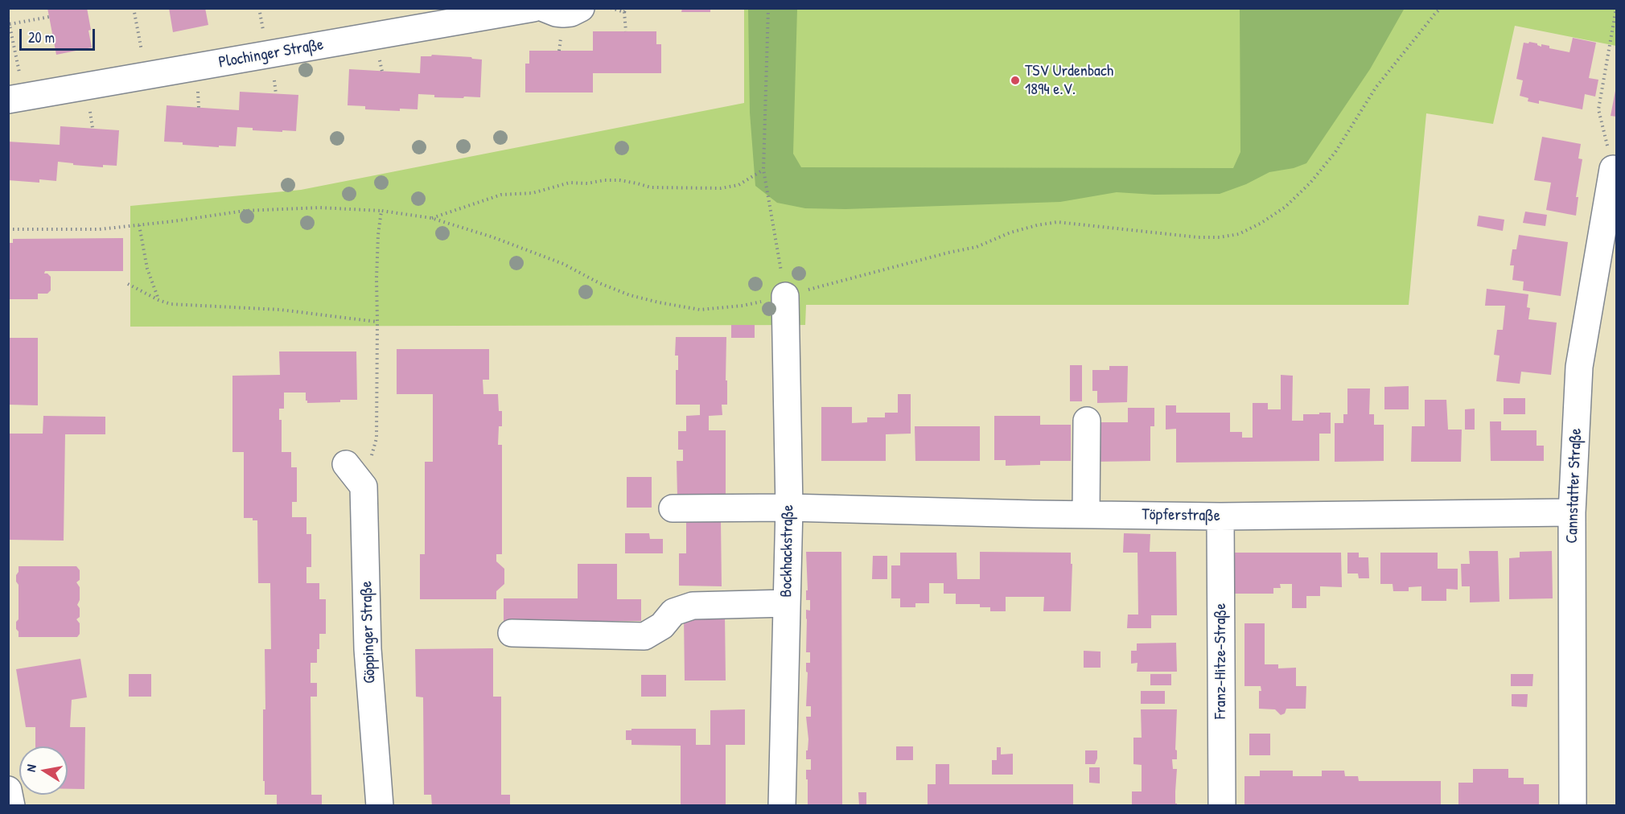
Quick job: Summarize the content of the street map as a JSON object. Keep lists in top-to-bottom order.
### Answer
{
  "streets": {
    "street": [
      "Plochinger Straße",
      "Cannstatter Straße",
      "Töpferstraße",
      "Bockhackstraße",
      "Göppinger Straße",
      "Franz-Hitze-Straße"
    ]
  },
  "crossings": [
    ["Cannstatter Straße", "Töpferstraße"],
    ["Töpferstraße", "Bockhackstraße"],
    ["Töpferstraße", "Franz-Hitze-Straße"]
  ],
  "places": ["TSV Urdenbach 1894 e.V."],
  "scale_bar": "20 m",
  "north": "left"
}
